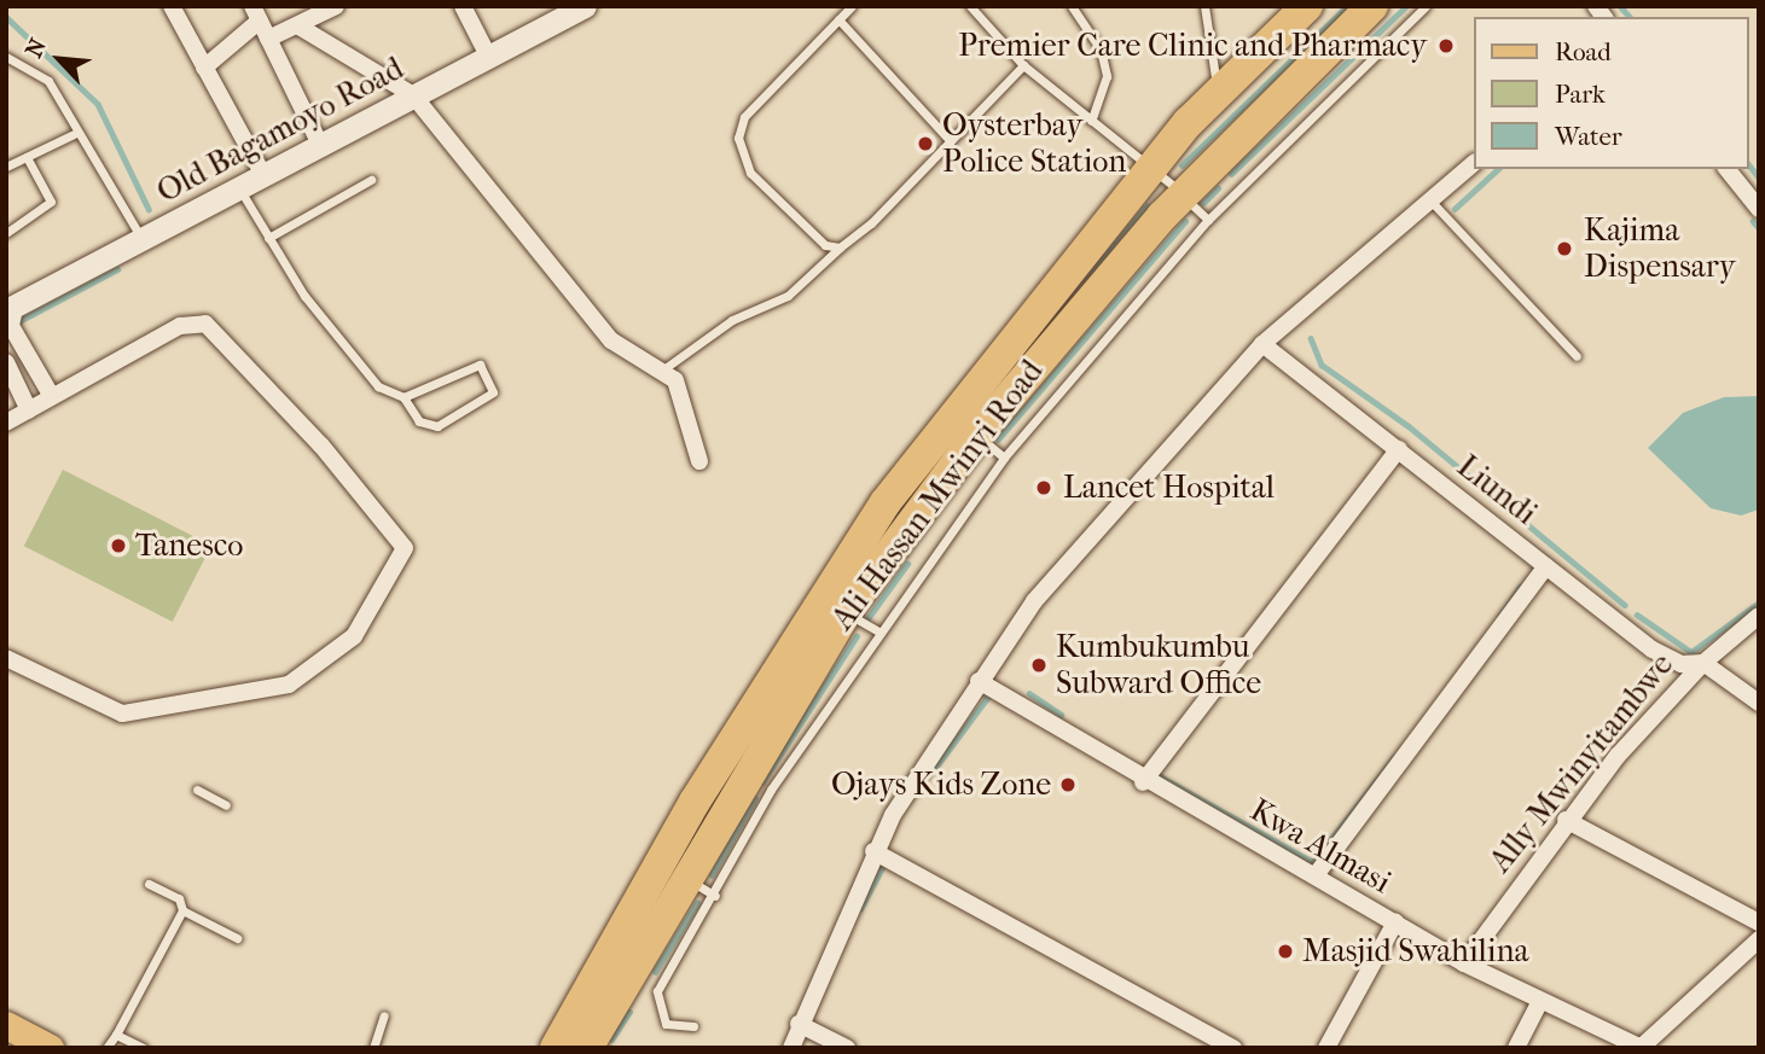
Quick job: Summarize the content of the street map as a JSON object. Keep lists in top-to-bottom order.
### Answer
{
  "streets": {
    "highway": ["Ali Hassan Mwinyi Road"],
    "street": [
      "Old Bagamoyo Road",
      "Liundi",
      "Ally Mwinyitambwe",
      "Kwa Almasi"
    ]
  },
  "crossings": [
    ["Liundi", "Ally Mwinyitambwe"],
    ["Ally Mwinyitambwe", "Kwa Almasi"]
  ],
  "places": [
    "Premier Care Clinic and Pharmacy",
    "Oysterbay Police Station",
    "Kajima Dispensary",
    "Lancet Hospital",
    "Tanesco",
    "Kumbukumbu Subward Office",
    "Ojays Kids Zone",
    "Masjid Swahilina"
  ],
  "legend": ["Road", "Park", "Water"],
  "north": "top left"
}
